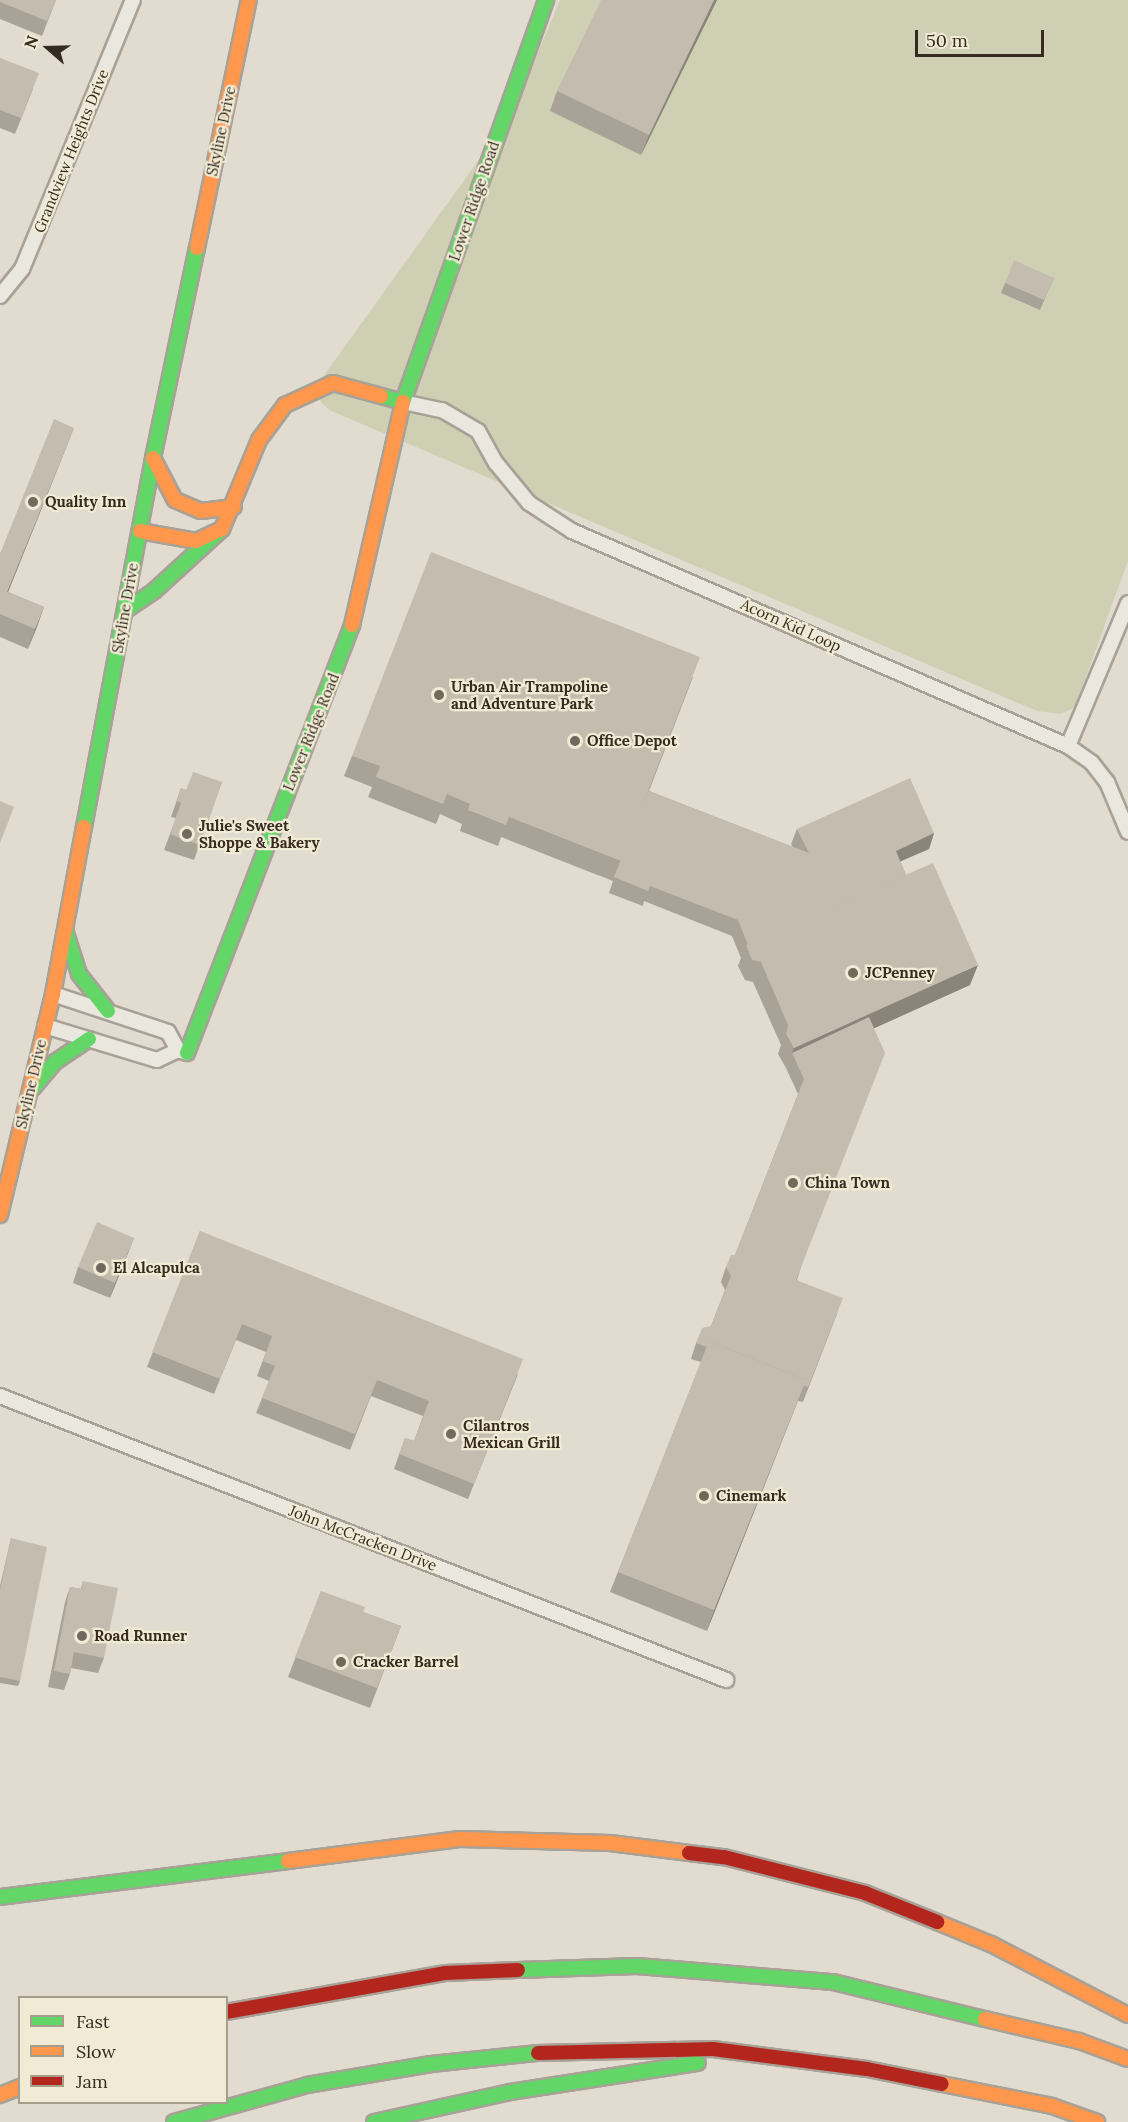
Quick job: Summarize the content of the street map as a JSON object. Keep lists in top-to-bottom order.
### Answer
{
  "streets": {
    "main road": ["Skyline Drive", "Lower Ridge Road"],
    "street": ["Grandview Heights Drive", "Acorn Kid Loop", "John McCracken Drive"]
  },
  "crossings": [
    ["Lower Ridge Road", "Acorn Kid Loop"]
  ],
  "places": [
    "Quality Inn",
    "Urban Air Trampoline and Adventure Park",
    "Office Depot",
    "Julie's Sweet Shoppe & Bakery",
    "JCPenney",
    "China Town",
    "El Alcapulca",
    "Cilantros Mexican Grill",
    "Cinemark",
    "Road Runner",
    "Cracker Barrel"
  ],
  "legend": ["Fast", "Slow", "Jam"],
  "scale_bar": "50 m",
  "north": "left"
}
